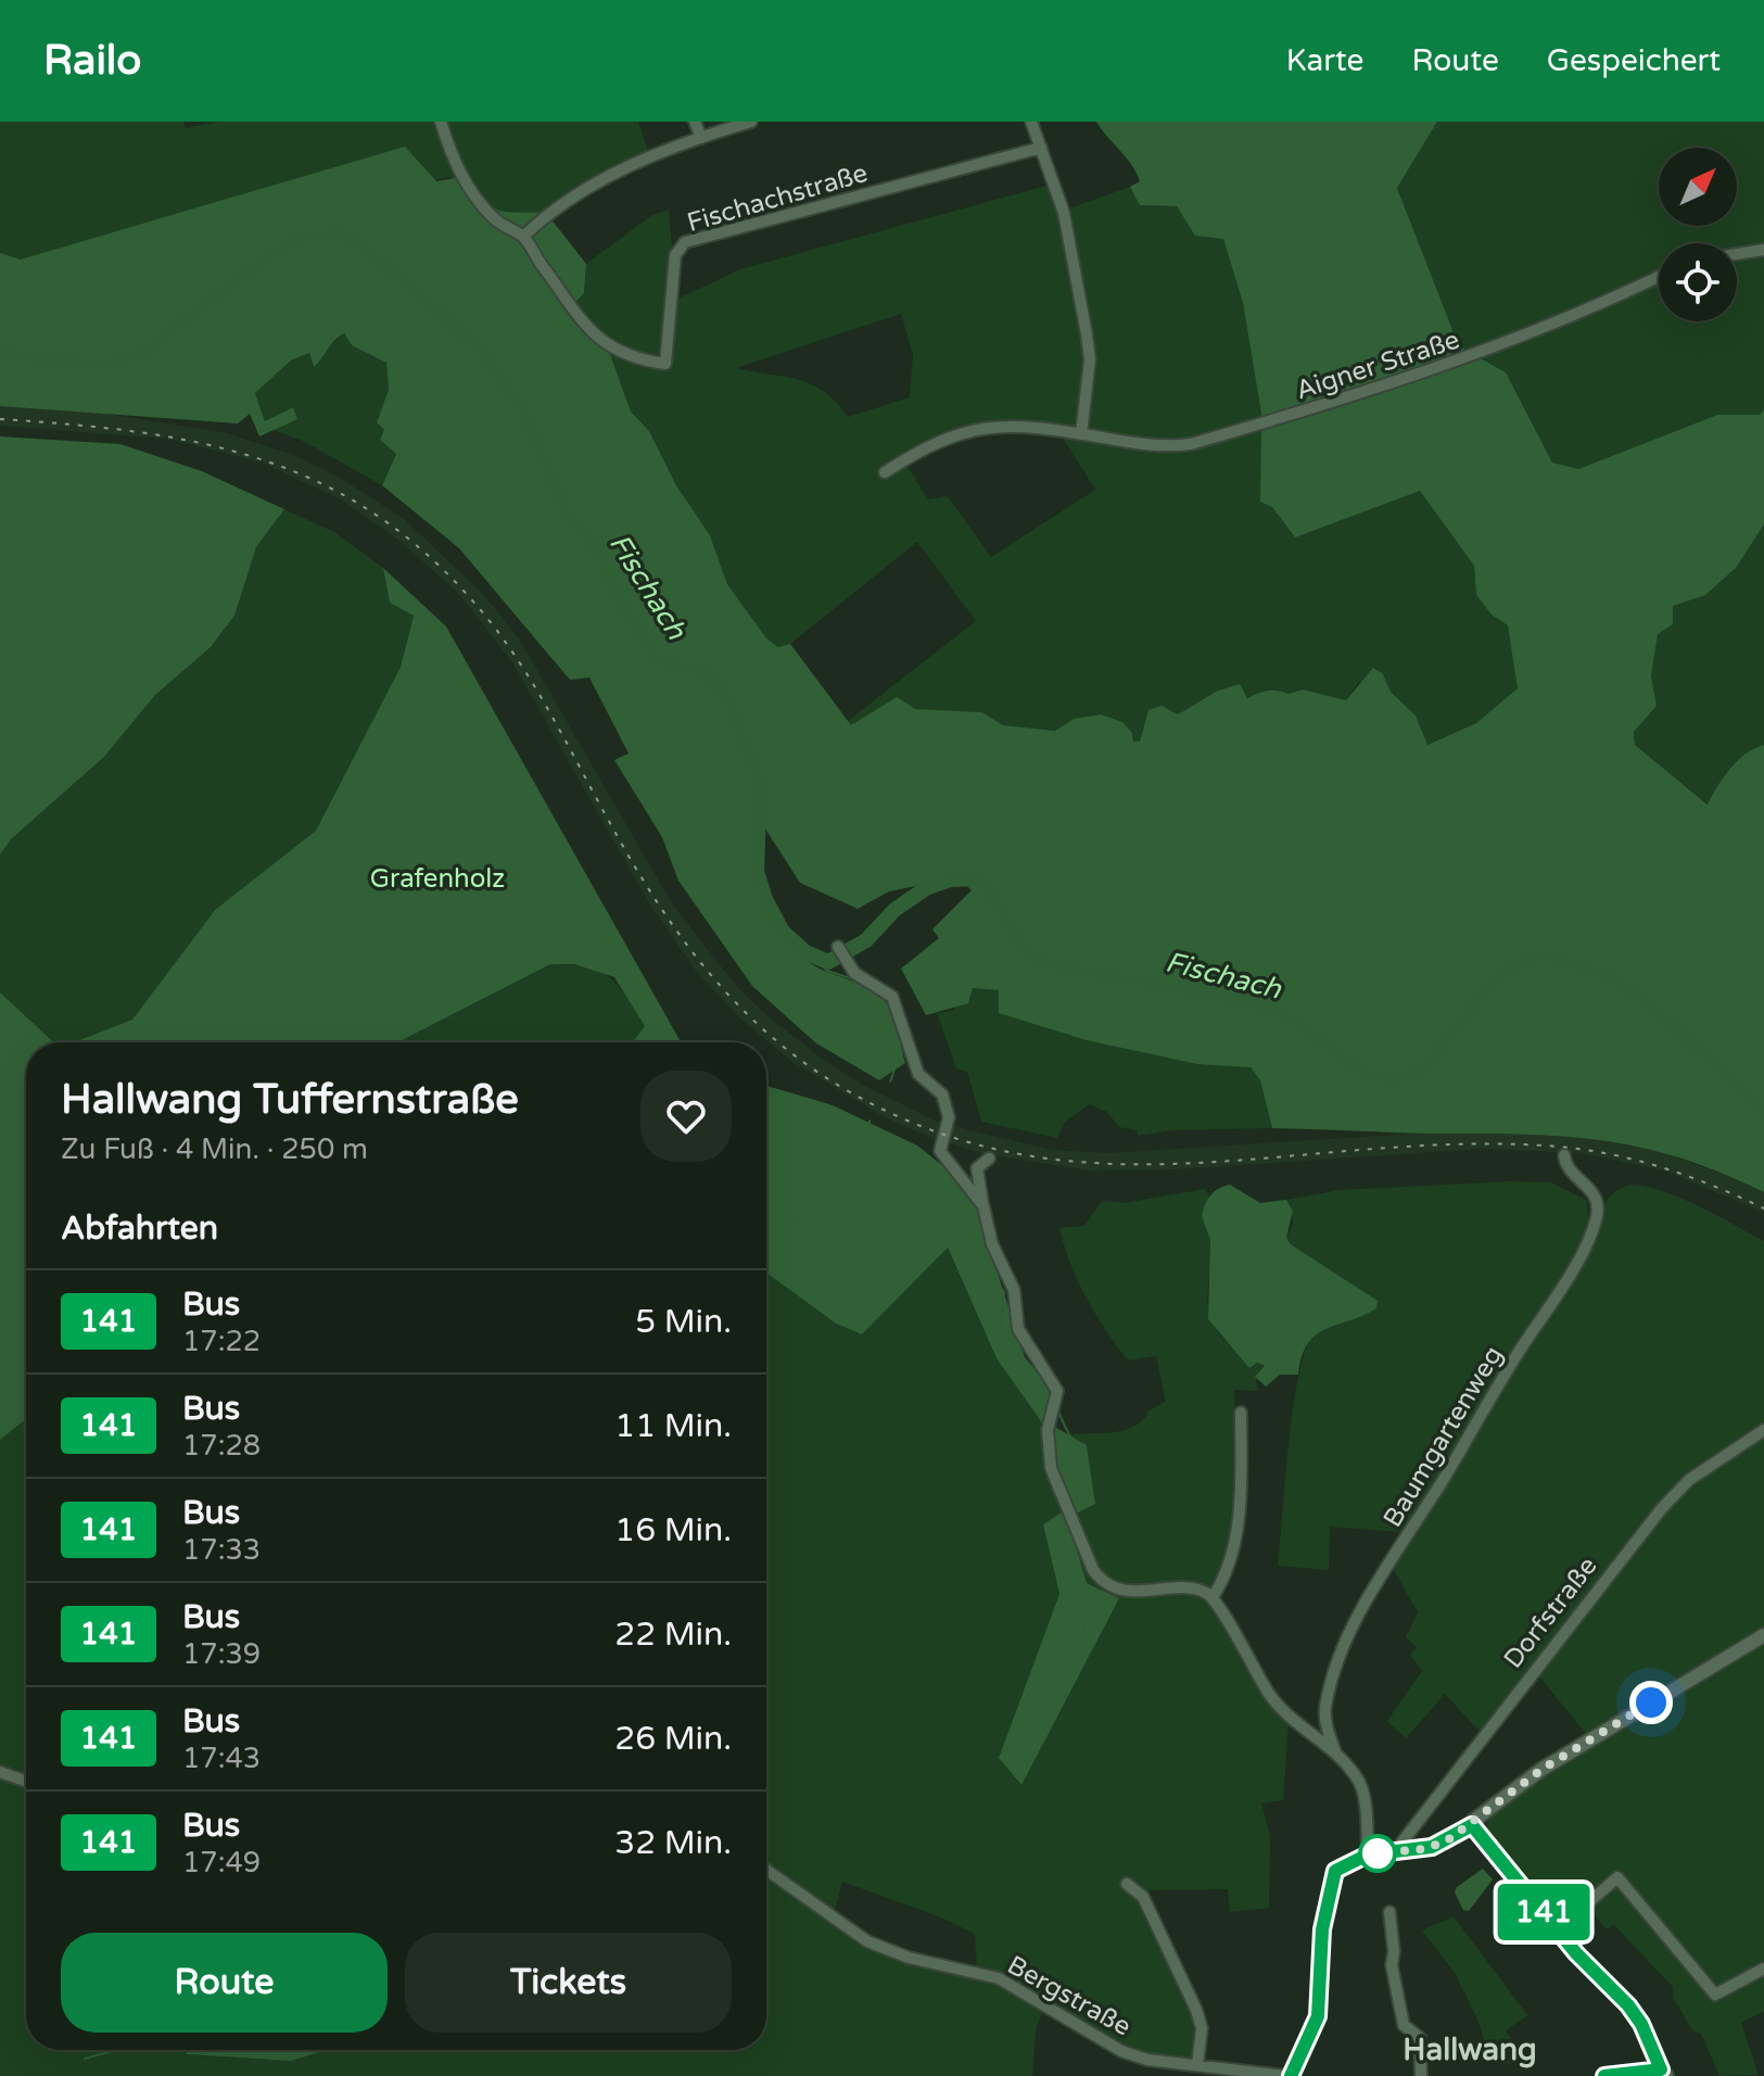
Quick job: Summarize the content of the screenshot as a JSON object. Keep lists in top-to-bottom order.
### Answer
{
  "streets": {
    "street": [
      "Fischachstraße",
      "Aigner Straße",
      "Baumgartenweg",
      "Dorfstraße",
      "Bergstraße"
    ]
  },
  "districts": ["Hallwang"],
  "water": ["Fischach"],
  "parks": ["Grafenholz"],
  "lines": ["bus line 141"],
  "north": "top right",
  "page": {
    "header": "Railo",
    "nav": ["Karte", "Route", "Gespeichert"],
    "on_map": "141",
    "heading": [
      ["Hallwang Tuffernstraße", "Zu Fuß · 4 Min. · 250 m"],
      "Abfahrten"
    ],
    "list": [
      {
        "mark": "141",
        "name": "Bus",
        "note": "17:22",
        "value": "5 Min."
      },
      {
        "mark": "141",
        "name": "Bus",
        "note": "17:28",
        "value": "11 Min."
      },
      {
        "mark": "141",
        "name": "Bus",
        "note": "17:33",
        "value": "16 Min."
      },
      {
        "mark": "141",
        "name": "Bus",
        "note": "17:39",
        "value": "22 Min."
      },
      {
        "mark": "141",
        "name": "Bus",
        "note": "17:43",
        "value": "26 Min."
      },
      {
        "mark": "141",
        "name": "Bus",
        "note": "17:49",
        "value": "32 Min."
      }
    ],
    "buttons": ["Route", "Tickets"]
  }
}
